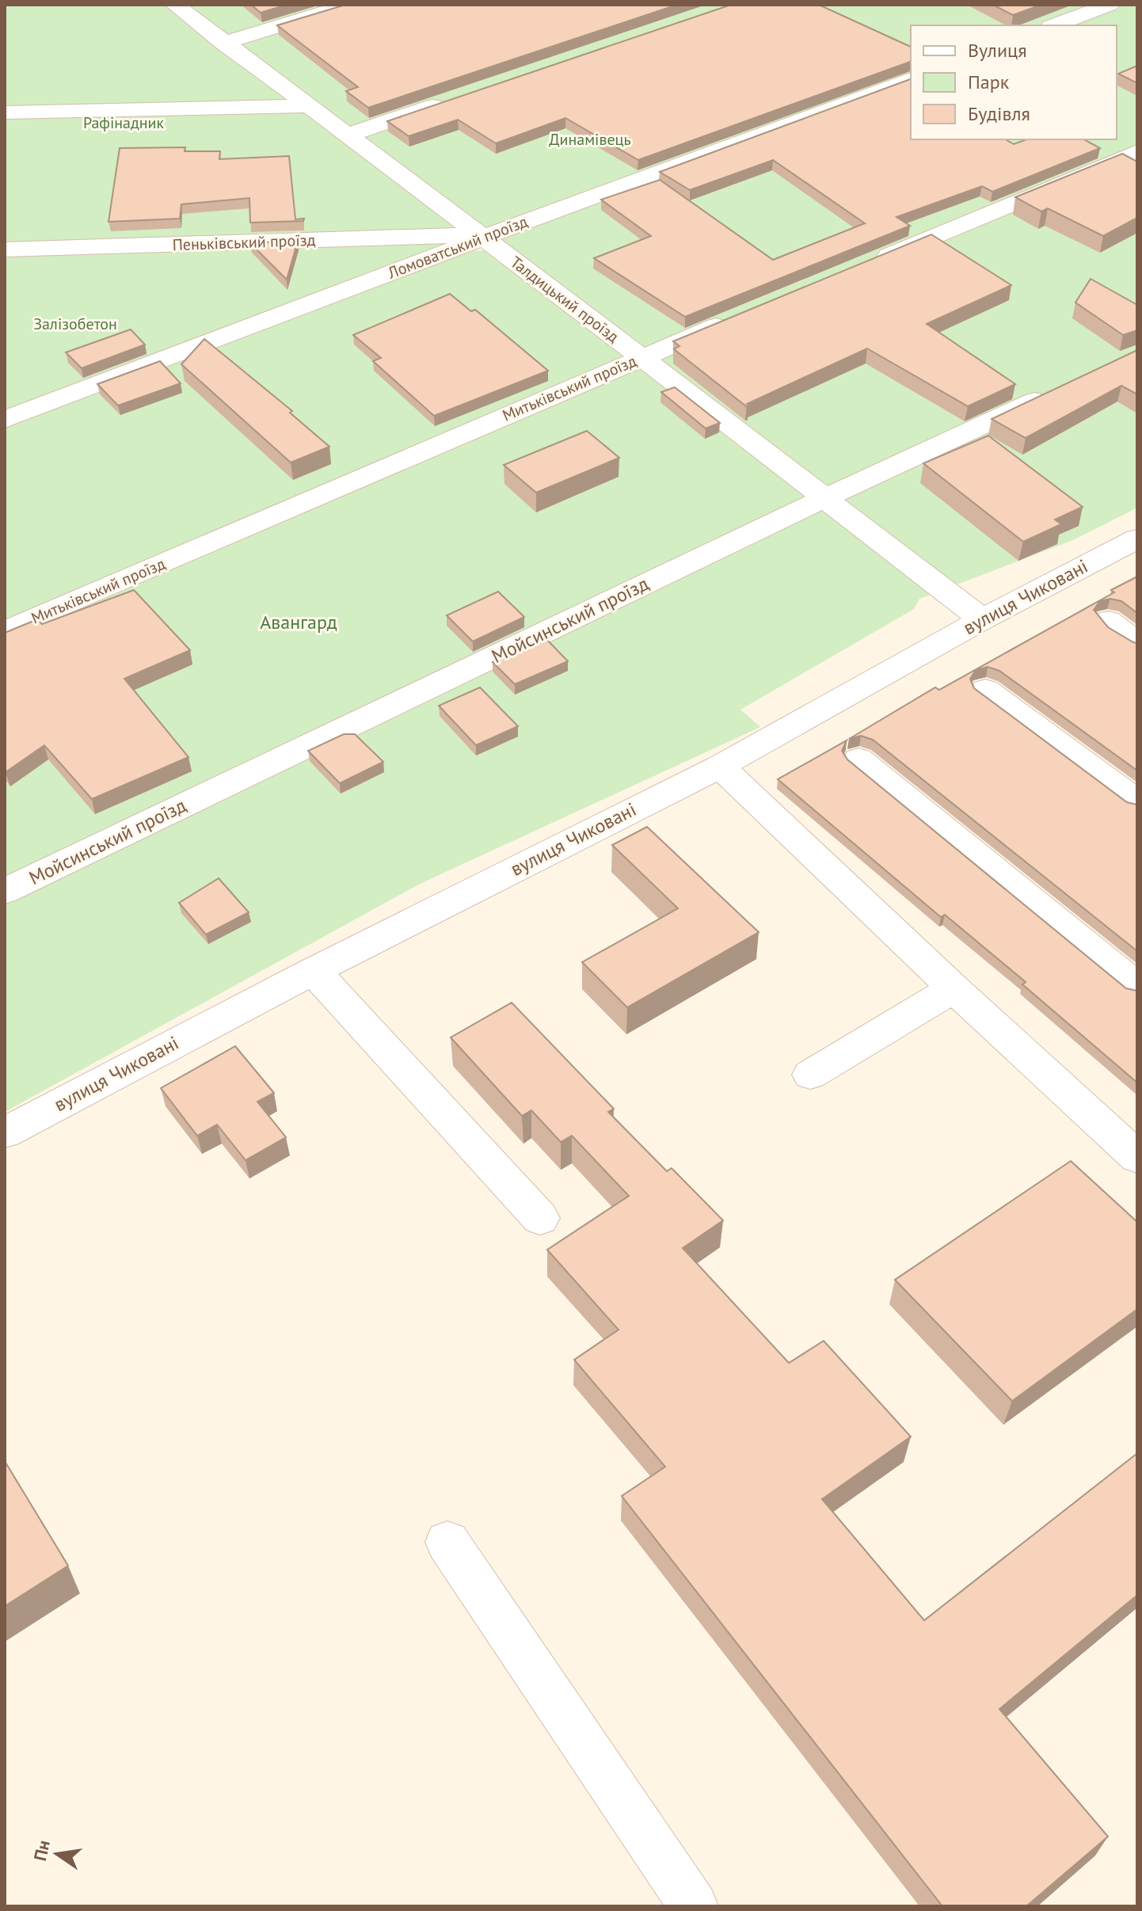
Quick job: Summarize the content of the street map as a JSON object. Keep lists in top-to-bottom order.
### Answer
{
  "streets": {
    "street": [
      "Пеньківський проїзд",
      "Ломоватський проїзд",
      "Талдицький проїзд",
      "Митьківський проїзд",
      "вулиця Чиковані",
      "Мойсинський проїзд"
    ]
  },
  "crossings": [
    ["Пеньківський проїзд", "Ломоватський проїзд"],
    ["Пеньківський проїзд", "Талдицький проїзд"],
    ["Ломоватський проїзд", "Талдицький проїзд"],
    ["Талдицький проїзд", "Митьківський проїзд"],
    ["Талдицький проїзд", "вулиця Чиковані"],
    ["Талдицький проїзд", "Мойсинський проїзд"]
  ],
  "parks": [
    "Рафінадник",
    "Динамівець",
    "Залізобетон",
    "Авангард"
  ],
  "legend": ["Вулиця", "Парк", "Будівля"],
  "north": "left"
}
